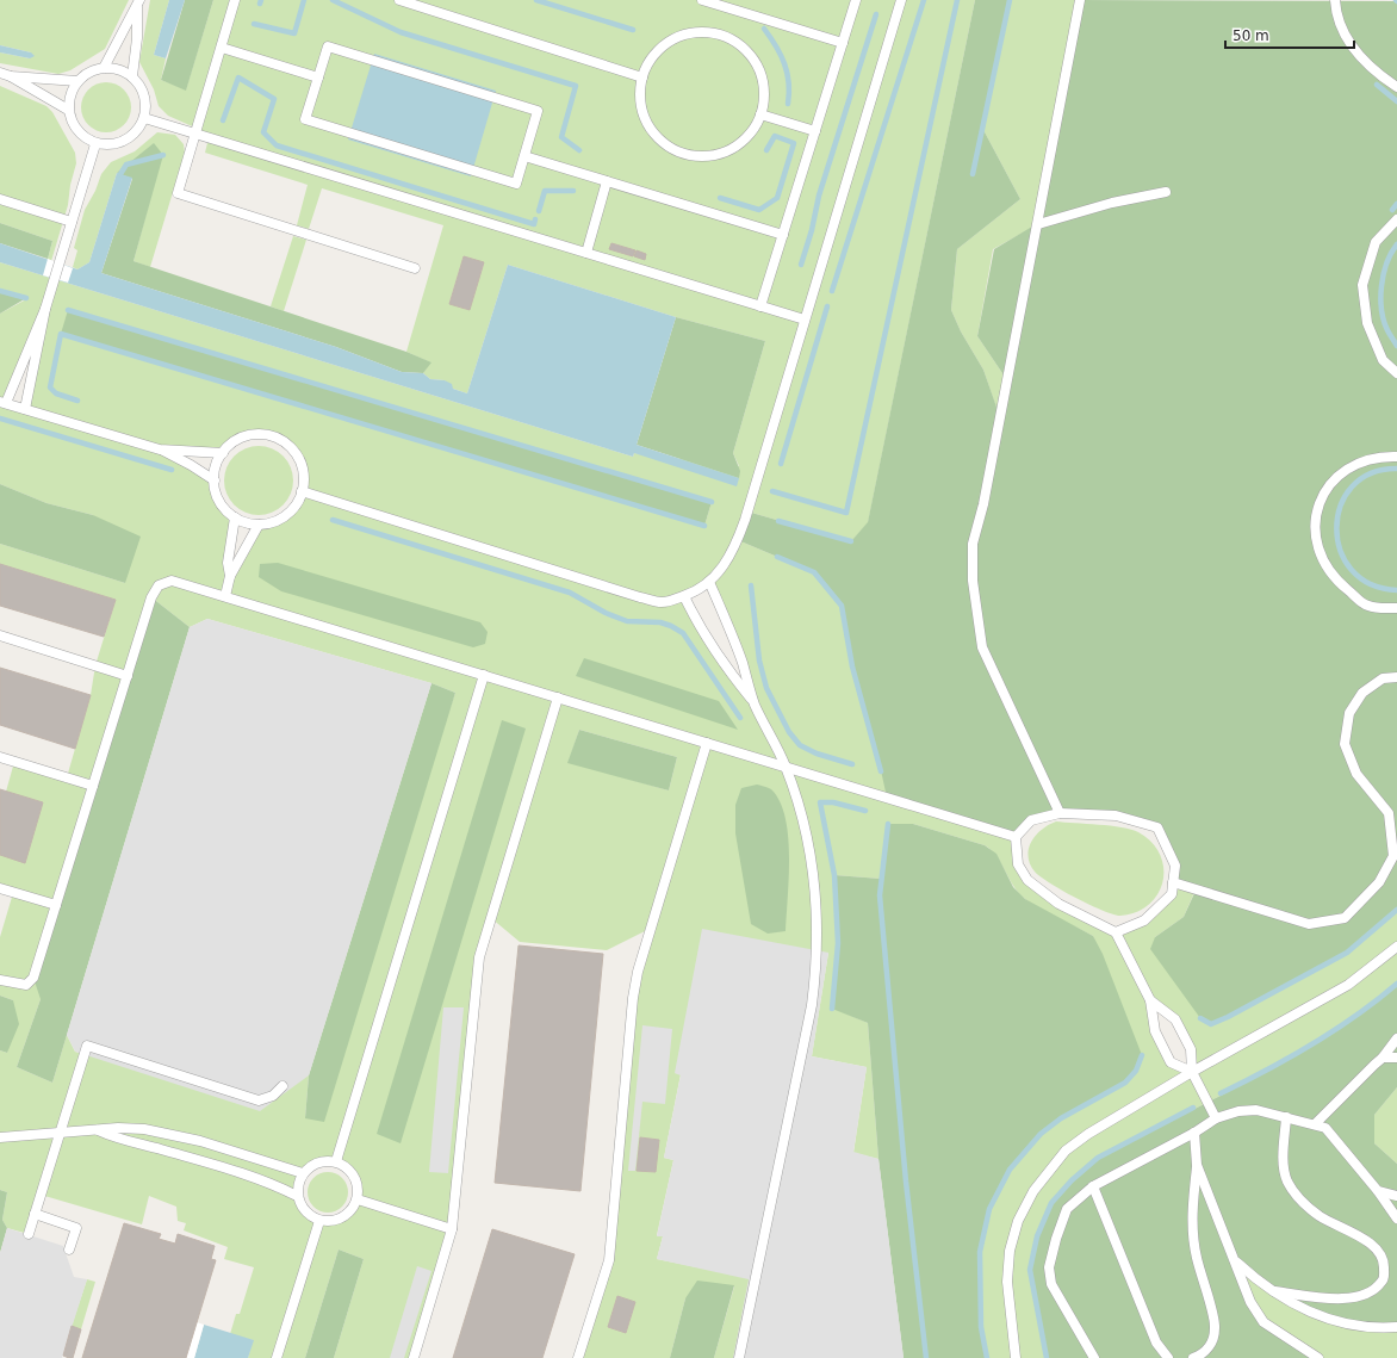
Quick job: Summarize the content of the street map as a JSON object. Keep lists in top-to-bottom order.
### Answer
{
  "scale_bar": "50 m"
}
